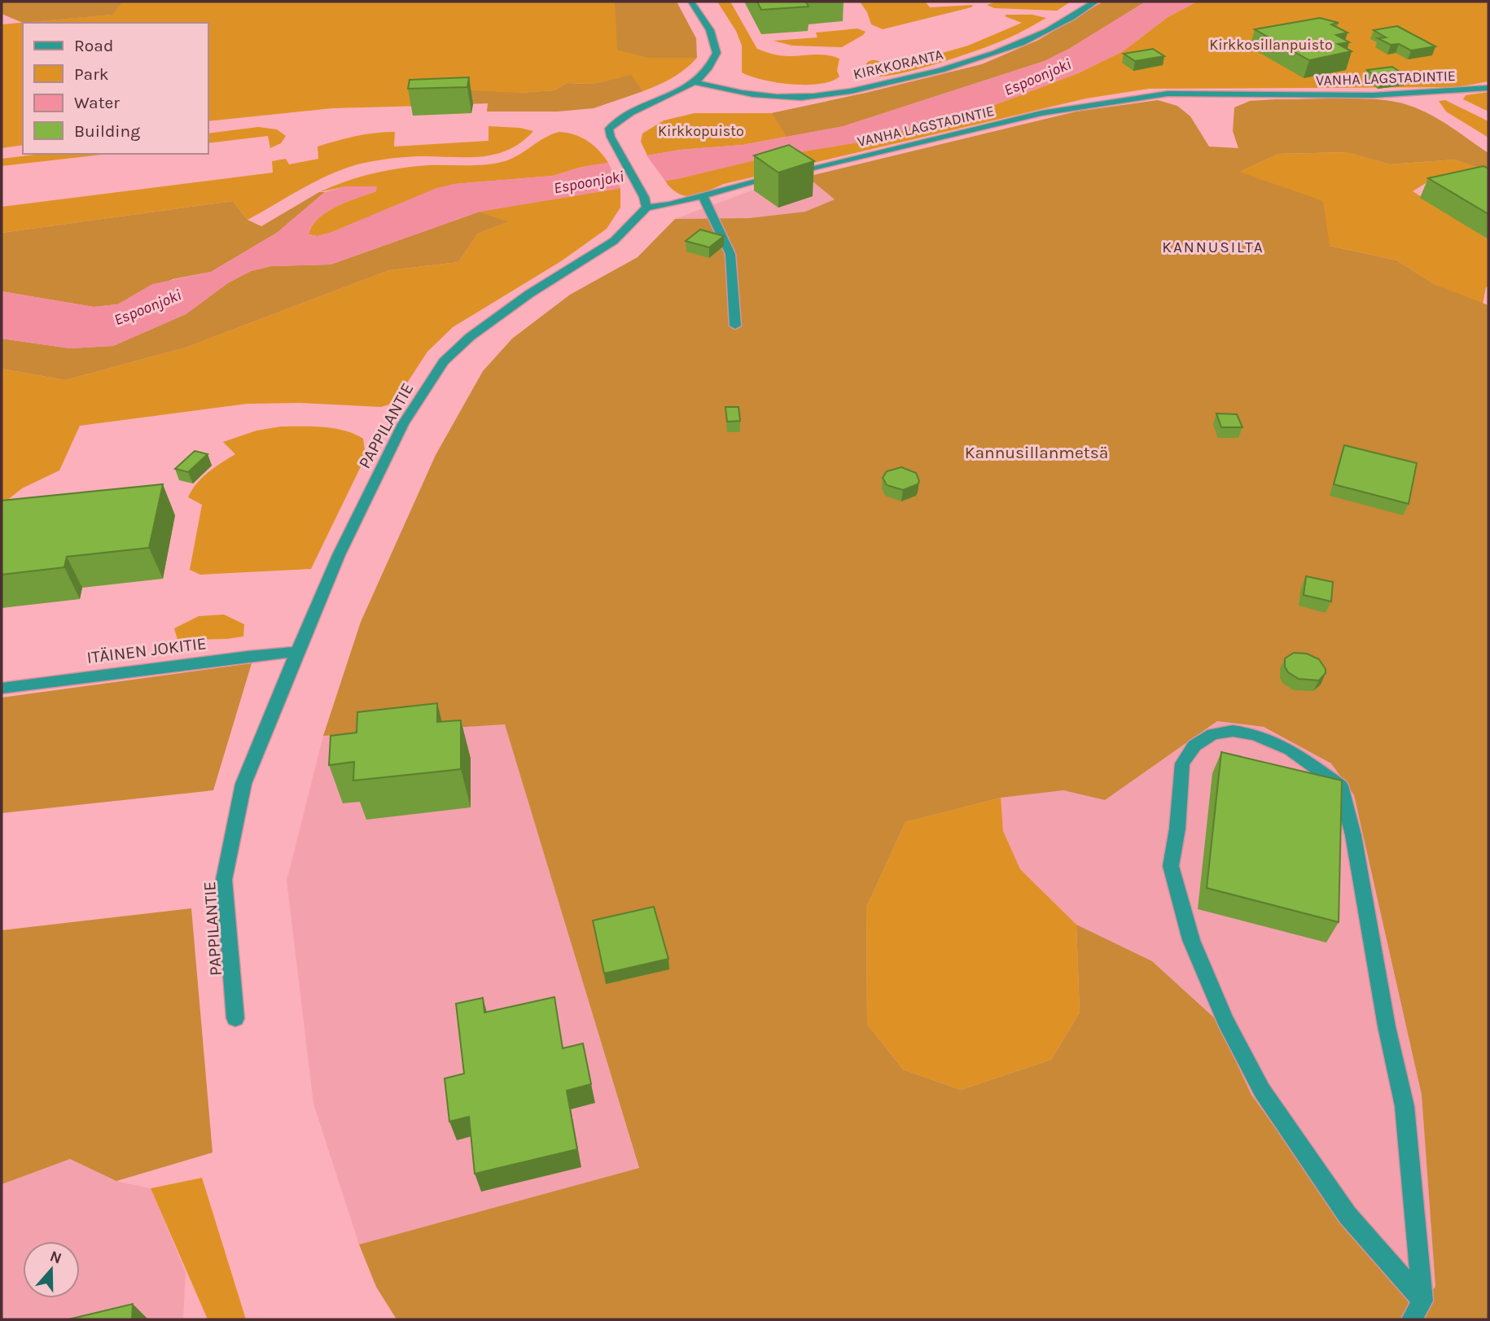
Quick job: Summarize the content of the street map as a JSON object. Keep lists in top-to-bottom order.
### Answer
{
  "streets": {
    "street": [
      "KIRKKORANTA",
      "VANHA LAGSTADINTIE",
      "PAPPILANTIE",
      "ITÄINEN JOKITIE"
    ]
  },
  "crossings": [
    ["PAPPILANTIE", "ITÄINEN JOKITIE"]
  ],
  "districts": ["KANNUSILTA"],
  "water": ["Espoonjoki"],
  "parks": ["Kirkkosillanpuisto", "Kirkkopuisto", "Kannusillanmetsä"],
  "legend": [
    "Road",
    "Park",
    "Water",
    "Building"
  ],
  "north": "top"
}
